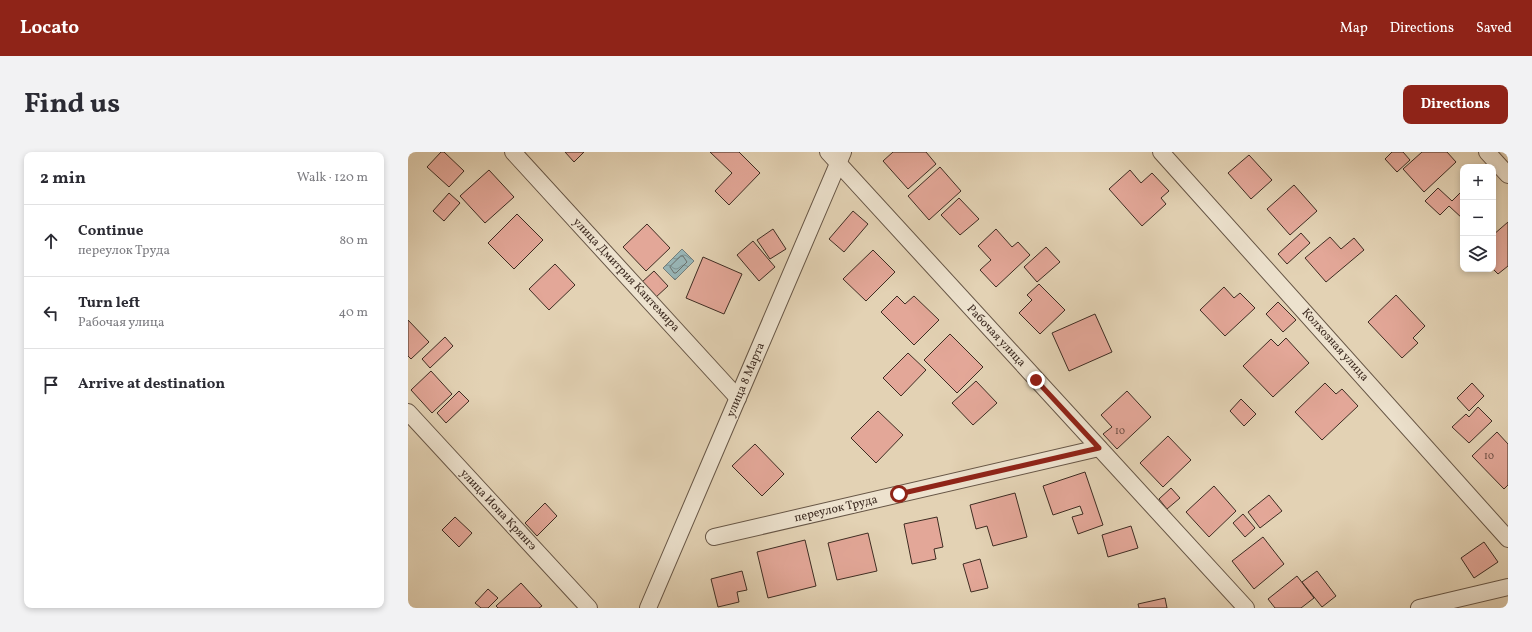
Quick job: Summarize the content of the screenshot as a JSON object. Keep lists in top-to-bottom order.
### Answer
{
  "streets": {
    "street": [
      "улица Дмитрия Кантемира",
      "Рабочая улица",
      "Колхозная улица",
      "улица 8 Марта",
      "переулок Труда",
      "улица Иона Крянгэ"
    ]
  },
  "crossings": [
    ["улица Дмитрия Кантемира", "улица 8 Марта"],
    ["Рабочая улица", "улица 8 Марта"],
    ["Рабочая улица", "переулок Труда"]
  ],
  "house_numbers": ["10", "10"],
  "page": {
    "header": "Locato",
    "nav": ["Map", "Directions", "Saved"],
    "title": "Find us",
    "buttons": "Directions",
    "heading": ["2 min", "Walk · 120 m"],
    "map_buttons": ["+", "−"],
    "list": [
      ["Continue", "переулок Труда", "80 m"],
      ["Turn left", "Рабочая улица", "40 m"],
      "Arrive at destination"
    ]
  }
}
